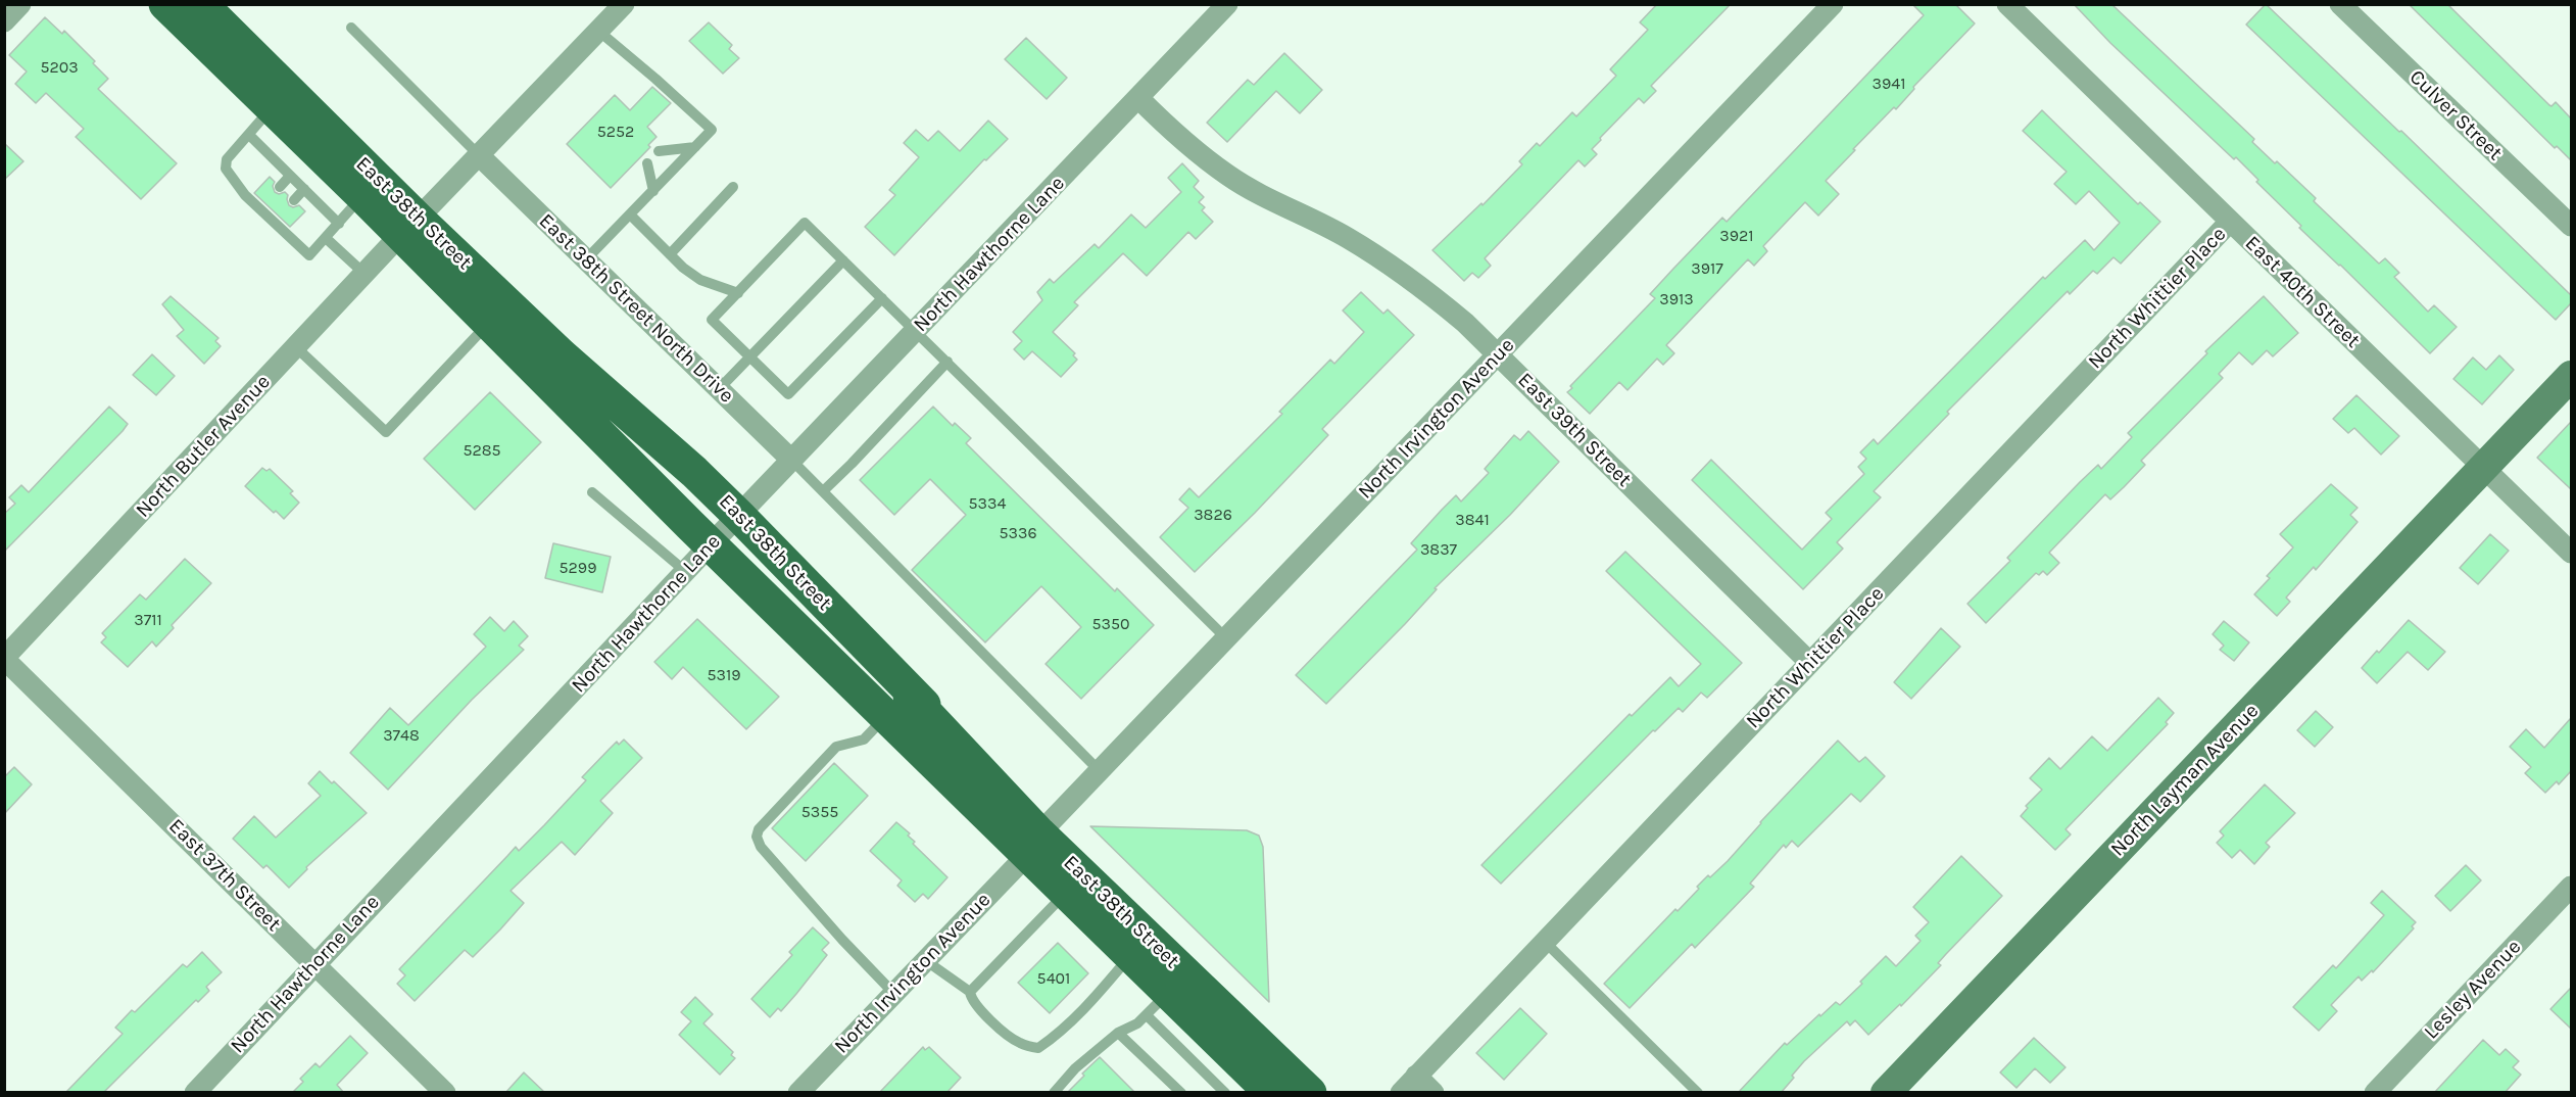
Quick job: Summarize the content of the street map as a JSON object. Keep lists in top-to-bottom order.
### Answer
{
  "streets": {
    "main road": ["East 38th Street"],
    "street": [
      "Culver Street",
      "North Hawthorne Lane",
      "East 40th Street",
      "North Whittier Place",
      "East 38th Street North Drive",
      "North Irvington Avenue",
      "East 39th Street",
      "North Butler Avenue",
      "North Layman Avenue",
      "East 37th Street",
      "Lesley Avenue"
    ]
  },
  "crossings": [
    ["East 38th Street", "North Hawthorne Lane"],
    ["East 38th Street", "North Irvington Avenue"],
    ["East 38th Street", "North Butler Avenue"],
    ["North Hawthorne Lane", "East 38th Street North Drive"],
    ["North Hawthorne Lane", "East 39th Street"],
    ["North Hawthorne Lane", "East 37th Street"],
    ["East 40th Street", "North Whittier Place"],
    ["East 40th Street", "North Layman Avenue"],
    ["North Whittier Place", "East 39th Street"],
    ["East 38th Street North Drive", "North Butler Avenue"],
    ["North Irvington Avenue", "East 39th Street"],
    ["North Butler Avenue", "East 37th Street"]
  ],
  "house_numbers": [
    "5203",
    "3941",
    "5252",
    "3921",
    "3917",
    "3913",
    "5285",
    "5334",
    "3826",
    "3841",
    "5336",
    "3837",
    "5299",
    "3711",
    "5350",
    "5319",
    "3748",
    "5355",
    "5401"
  ]
}
